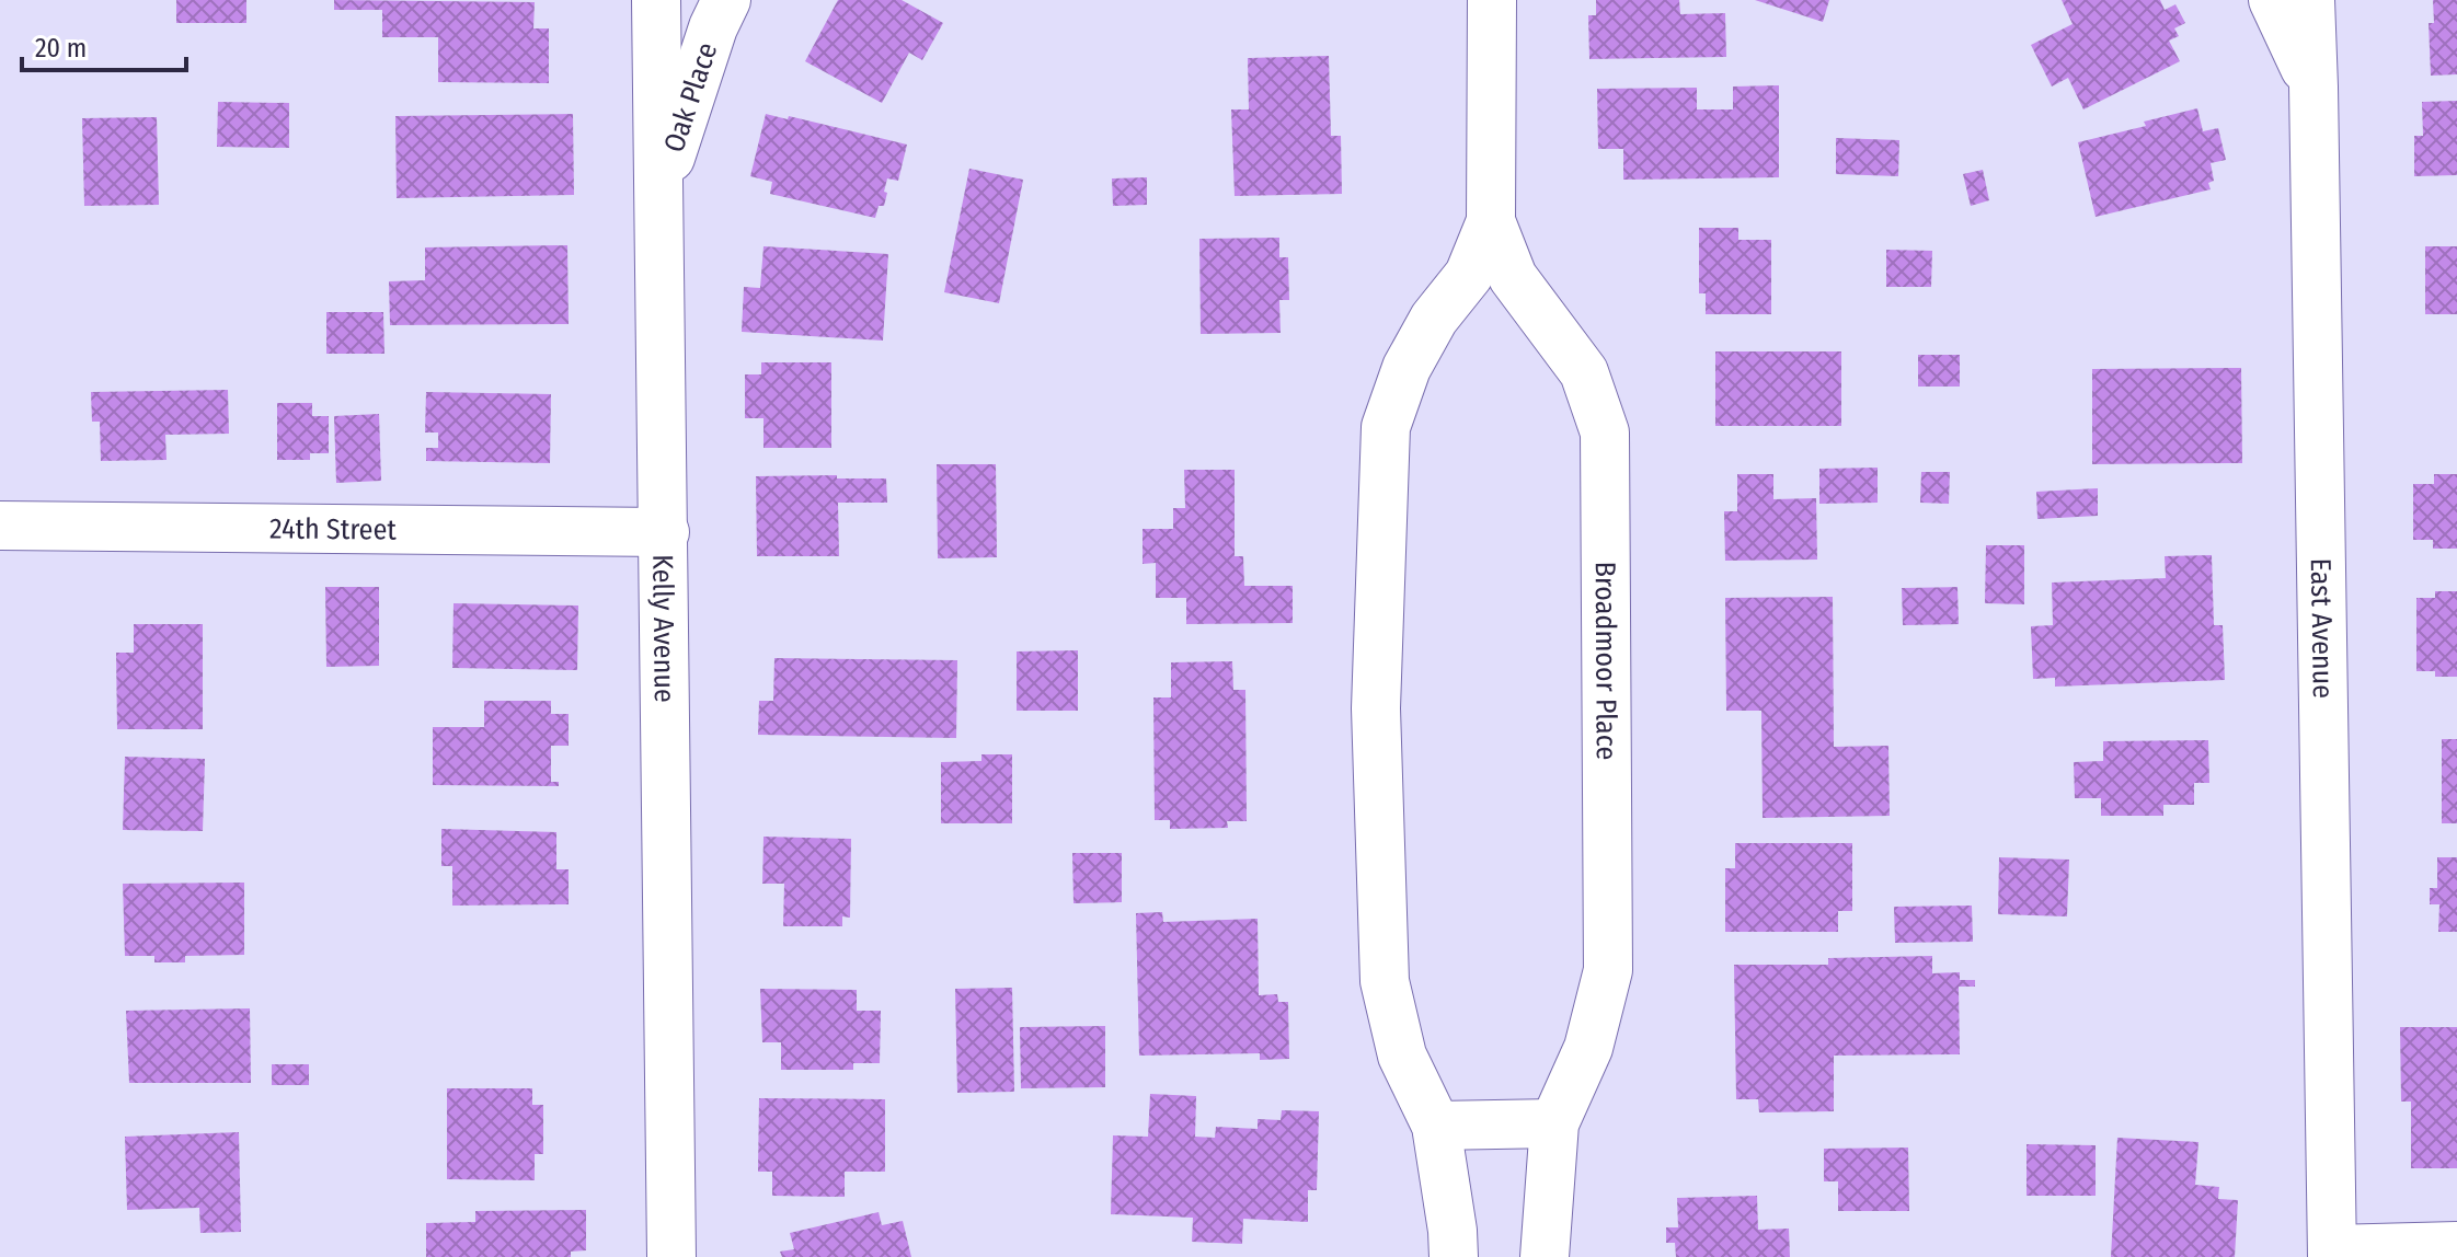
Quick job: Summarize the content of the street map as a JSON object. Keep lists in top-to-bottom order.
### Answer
{
  "streets": {
    "street": [
      "Oak Place",
      "24th Street",
      "Kelly Avenue",
      "East Avenue",
      "Broadmoor Place"
    ]
  },
  "crossings": [
    ["Oak Place", "Kelly Avenue"],
    ["24th Street", "Kelly Avenue"]
  ],
  "scale_bar": "20 m"
}
